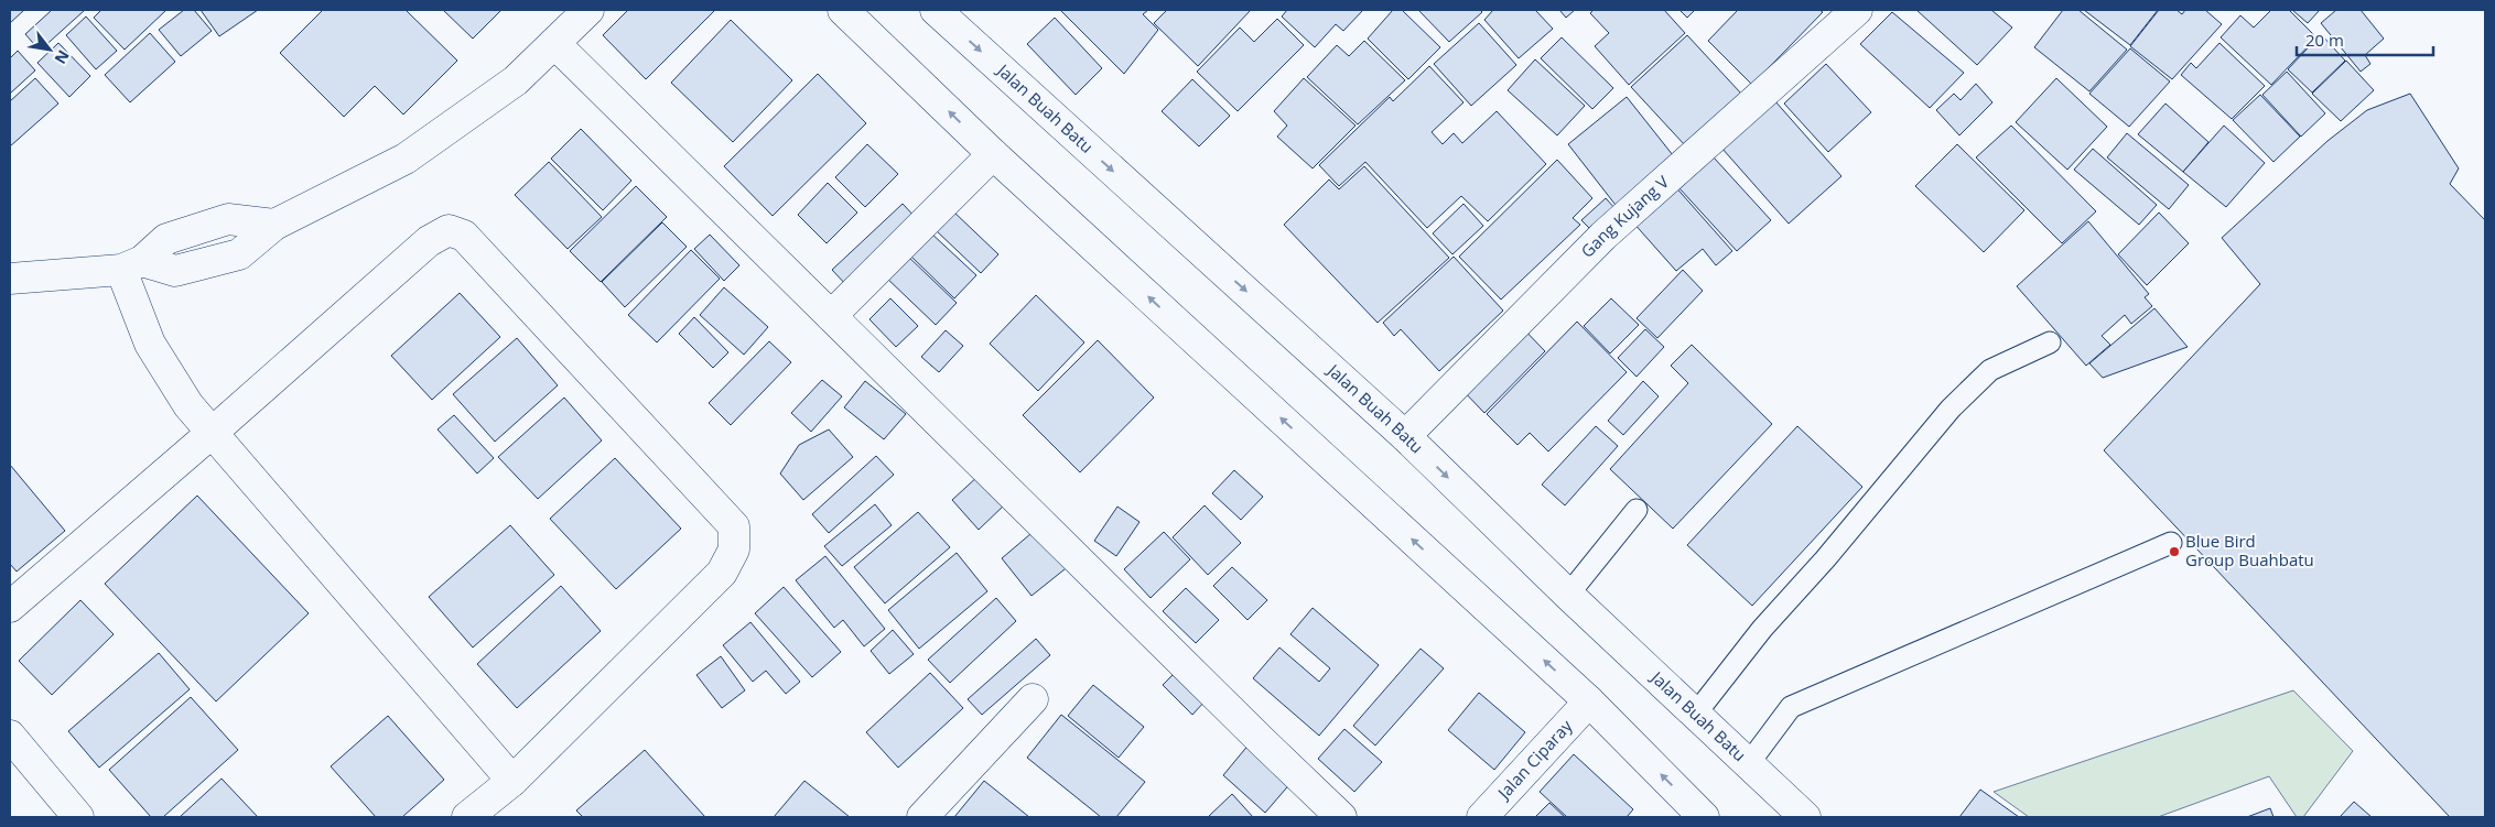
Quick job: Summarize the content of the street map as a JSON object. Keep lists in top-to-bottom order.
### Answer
{
  "streets": {
    "street": ["Jalan Buah Batu", "Gang Kujang V", "Jalan Ciparay"]
  },
  "crossings": [
    ["Jalan Buah Batu", "Gang Kujang V"]
  ],
  "places": ["Blue Bird Group Buahbatu"],
  "scale_bar": "20 m",
  "north": "bottom right"
}
